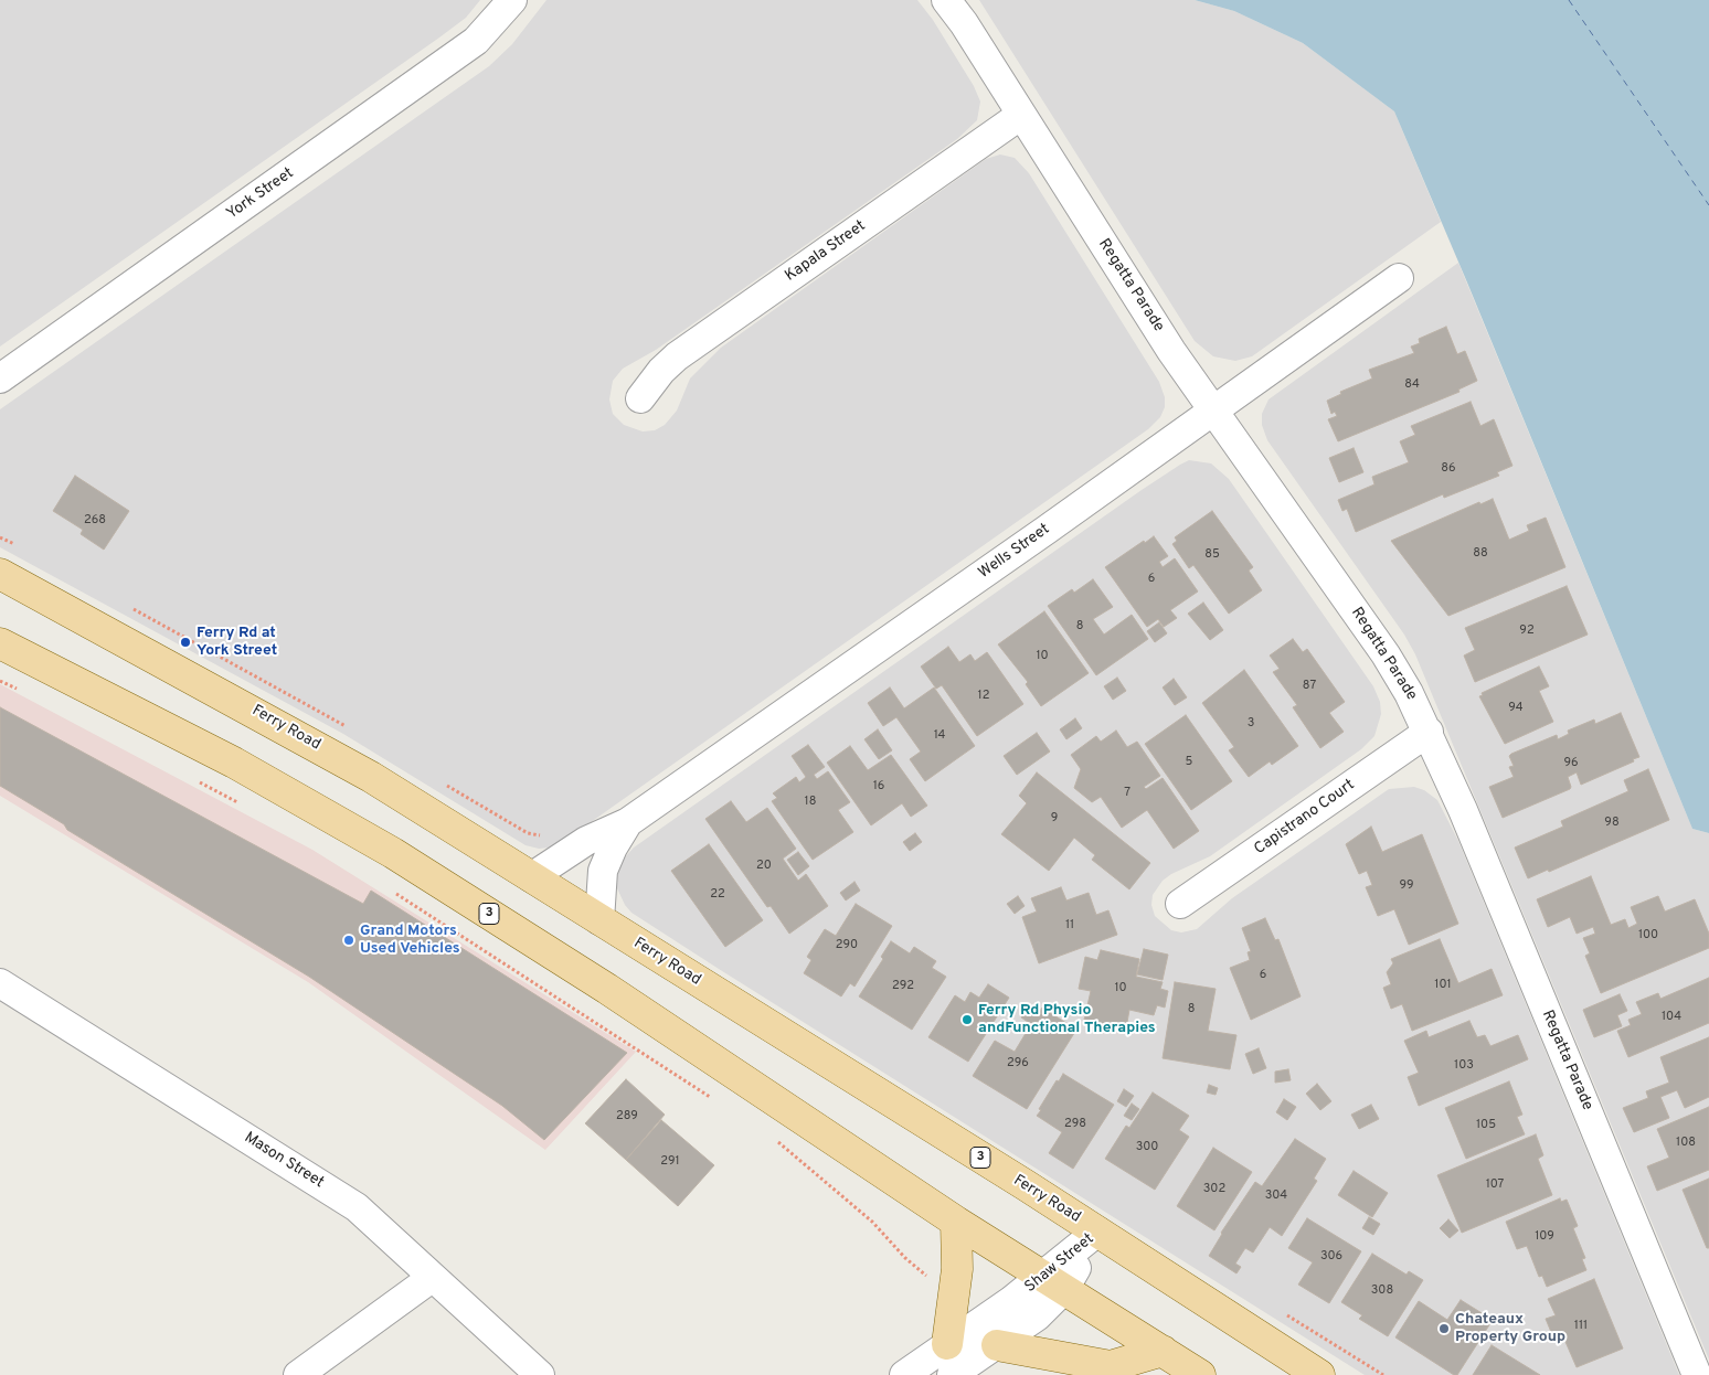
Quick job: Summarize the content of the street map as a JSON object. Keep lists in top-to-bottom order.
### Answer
{
  "streets": {
    "main road": ["Ferry Road", "3"],
    "street": [
      "York Street",
      "Kapala Street",
      "Regatta Parade",
      "Wells Street",
      "Capistrano Court",
      "Mason Street",
      "Shaw Street"
    ]
  },
  "crossings": [
    ["Kapala Street", "Regatta Parade"],
    ["Regatta Parade", "Wells Street"],
    ["Regatta Parade", "Capistrano Court"],
    ["Wells Street", "Ferry Road"],
    ["Ferry Road", "Shaw Street"],
    ["3", "Shaw Street"]
  ],
  "places": [
    "Ferry Rd at York Street",
    "Grand Motors Used Vehicles",
    "Ferry Rd Physio andFunctional Therapies",
    "Chateaux Property Group"
  ],
  "house_numbers": [
    "84",
    "86",
    "268",
    "88",
    "85",
    "6",
    "8",
    "92",
    "10",
    "87",
    "12",
    "94",
    "3",
    "14",
    "5",
    "96",
    "16",
    "7",
    "18",
    "9",
    "98",
    "20",
    "99",
    "22",
    "11",
    "100",
    "290",
    "6",
    "101",
    "292",
    "10",
    "8",
    "104",
    "296",
    "103",
    "289",
    "298",
    "105",
    "108",
    "300",
    "291",
    "107",
    "302",
    "304",
    "109",
    "306",
    "308",
    "111"
  ]
}
